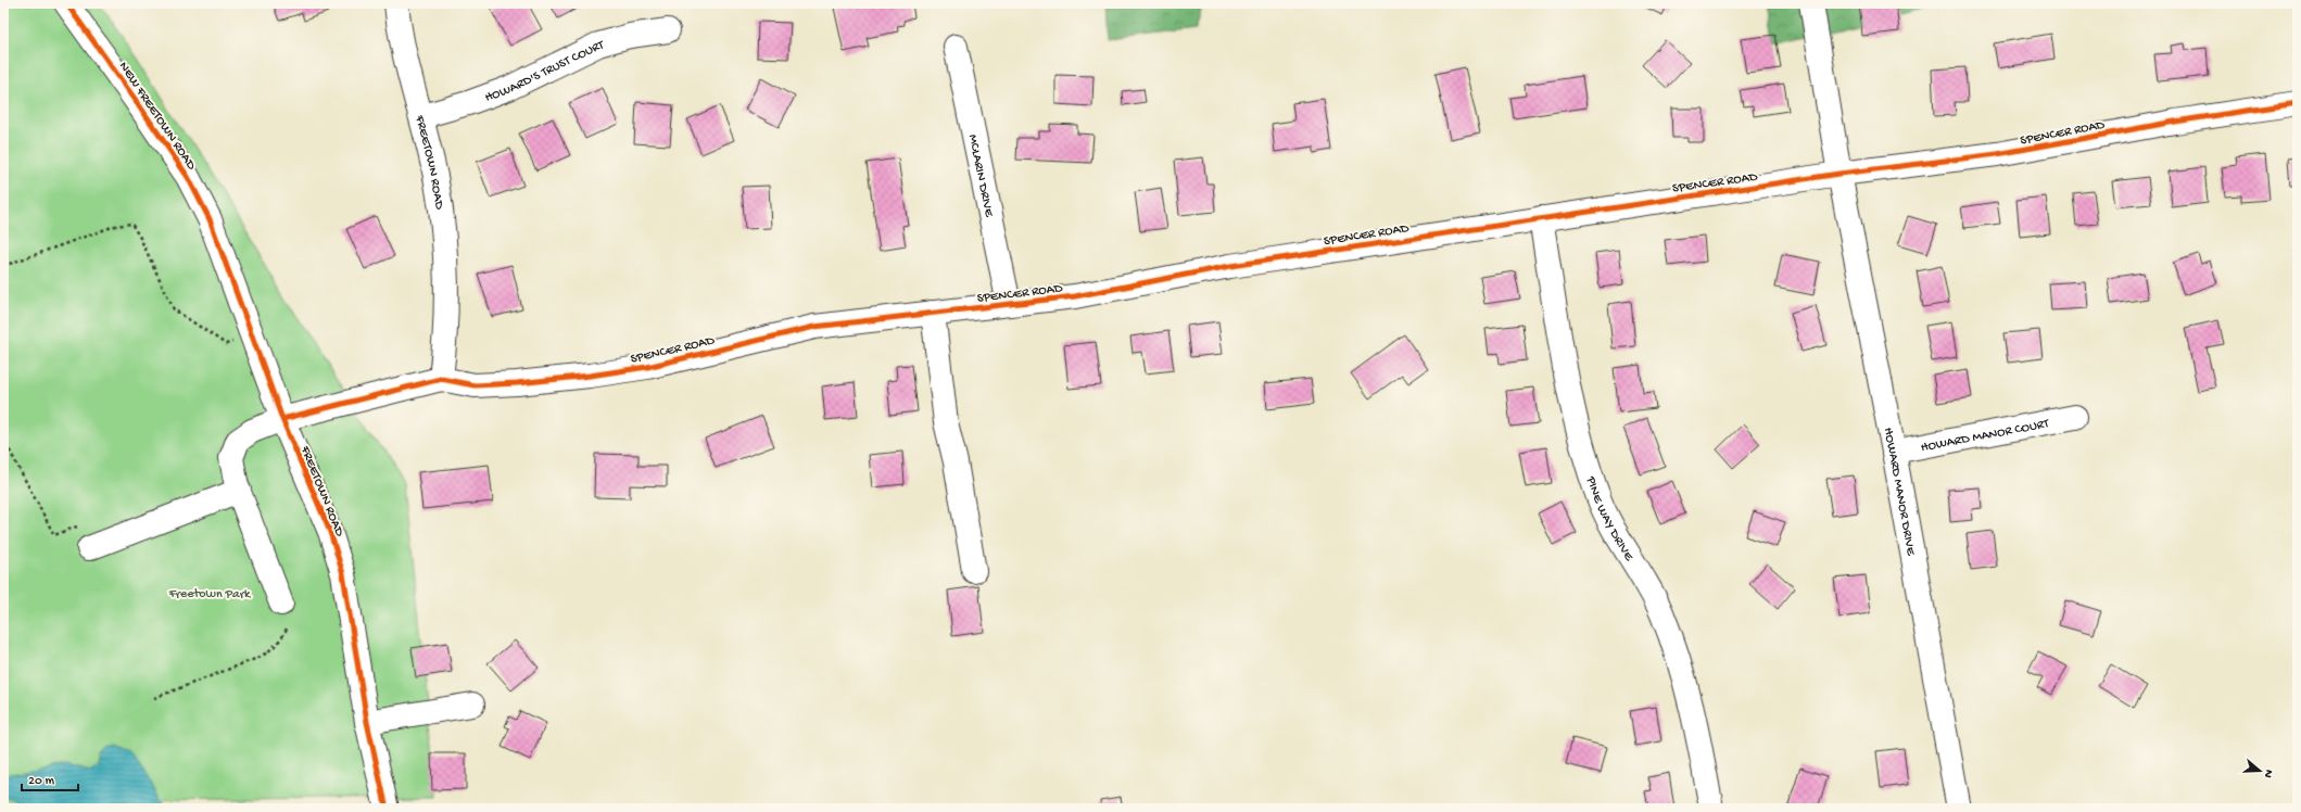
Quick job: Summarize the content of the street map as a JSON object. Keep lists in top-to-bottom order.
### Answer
{
  "streets": {
    "street": [
      "HOWARD'S TRUST COURT",
      "NEW FREETOWN ROAD",
      "SPENCER ROAD",
      "FREETOWN ROAD",
      "MCLARIN DRIVE",
      "HOWARD MANOR COURT",
      "HOWARD MANOR DRIVE",
      "PINE WAY DRIVE"
    ]
  },
  "crossings": [
    ["HOWARD'S TRUST COURT", "FREETOWN ROAD"],
    ["NEW FREETOWN ROAD", "FREETOWN ROAD"],
    ["SPENCER ROAD", "FREETOWN ROAD"],
    ["SPENCER ROAD", "MCLARIN DRIVE"],
    ["SPENCER ROAD", "HOWARD MANOR DRIVE"],
    ["SPENCER ROAD", "PINE WAY DRIVE"],
    ["HOWARD MANOR COURT", "HOWARD MANOR DRIVE"]
  ],
  "parks": ["Freetown Park"],
  "scale_bar": "20 m",
  "north": "right"
}
